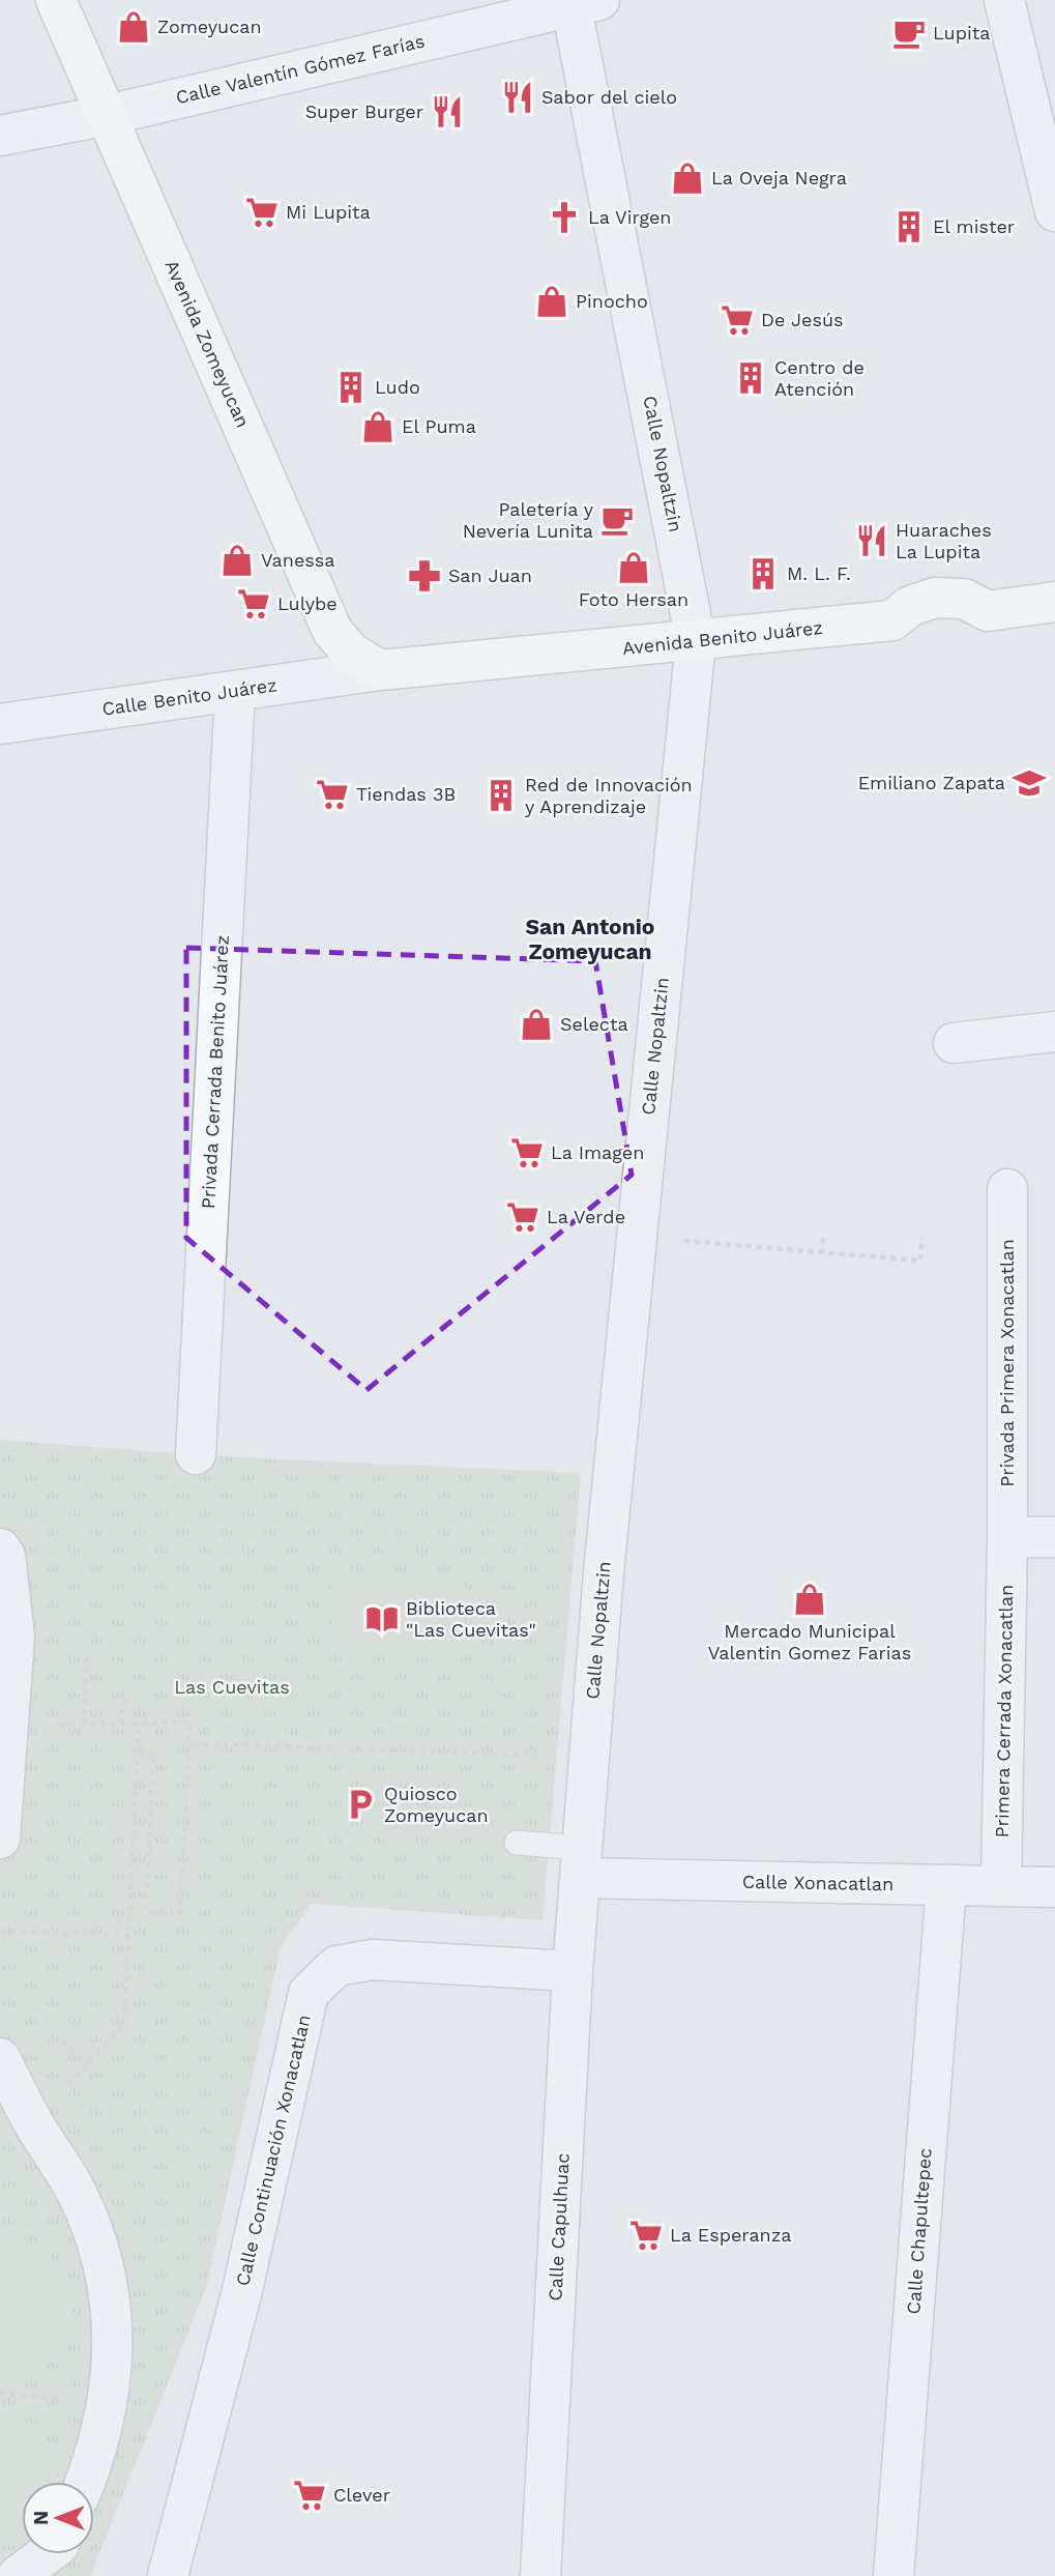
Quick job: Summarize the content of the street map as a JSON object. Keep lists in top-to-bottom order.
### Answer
{
  "streets": {
    "street": [
      "Calle Valentín Gómez Farías",
      "Avenida Zomeyucan",
      "Calle Nopaltzin",
      "Avenida Benito Juárez",
      "Calle Benito Juárez",
      "Privada Cerrada Benito Juárez",
      "Privada Primera Xonacatlan",
      "Primera Cerrada Xonacatlan",
      "Calle Xonacatlan",
      "Calle Continuación Xonacatlan",
      "Calle Capulhuac",
      "Calle Chapultepec"
    ]
  },
  "crossings": [
    ["Calle Valentín Gómez Farías", "Avenida Zomeyucan"],
    ["Calle Valentín Gómez Farías", "Calle Nopaltzin"],
    ["Avenida Zomeyucan", "Avenida Benito Juárez"],
    ["Avenida Zomeyucan", "Calle Benito Juárez"],
    ["Calle Nopaltzin", "Avenida Benito Juárez"],
    ["Calle Nopaltzin", "Calle Xonacatlan"],
    ["Calle Nopaltzin", "Calle Capulhuac"],
    ["Avenida Benito Juárez", "Calle Benito Juárez"],
    ["Calle Benito Juárez", "Privada Cerrada Benito Juárez"],
    ["Privada Primera Xonacatlan", "Primera Cerrada Xonacatlan"],
    ["Primera Cerrada Xonacatlan", "Calle Xonacatlan"],
    ["Calle Xonacatlan", "Calle Capulhuac"],
    ["Calle Xonacatlan", "Calle Chapultepec"],
    ["Calle Continuación Xonacatlan", "Calle Capulhuac"]
  ],
  "districts": ["San Antonio Zomeyucan"],
  "parks": ["Las Cuevitas"],
  "places": {
    "shop": [
      "Zomeyucan",
      "La Oveja Negra",
      "Pinocho",
      "El Puma",
      "Vanessa",
      "Foto Hersan",
      "Selecta",
      "Mercado Municipal Valentin Gomez Farias"
    ],
    "cafe": ["Lupita", "Paletería y Nevería Lunita"],
    "restaurant": ["Sabor del cielo", "Super Burger", "Huaraches La Lupita"],
    "supermarket": [
      "Mi Lupita",
      "De Jesús",
      "Lulybe",
      "Tiendas 3B",
      "La Imagen",
      "La Verde",
      "La Esperanza",
      "Clever"
    ],
    "church": ["La Virgen"],
    "building": [
      "El mister",
      "Centro de Atención",
      "Ludo",
      "M. L. F.",
      "Red de Innovación y Aprendizaje"
    ],
    "pharmacy": ["San Juan"],
    "school or university": ["Emiliano Zapata"],
    "library": ["Biblioteca \"Las Cuevitas\""],
    "parking": ["Quiosco Zomeyucan"]
  },
  "north": "left"
}
